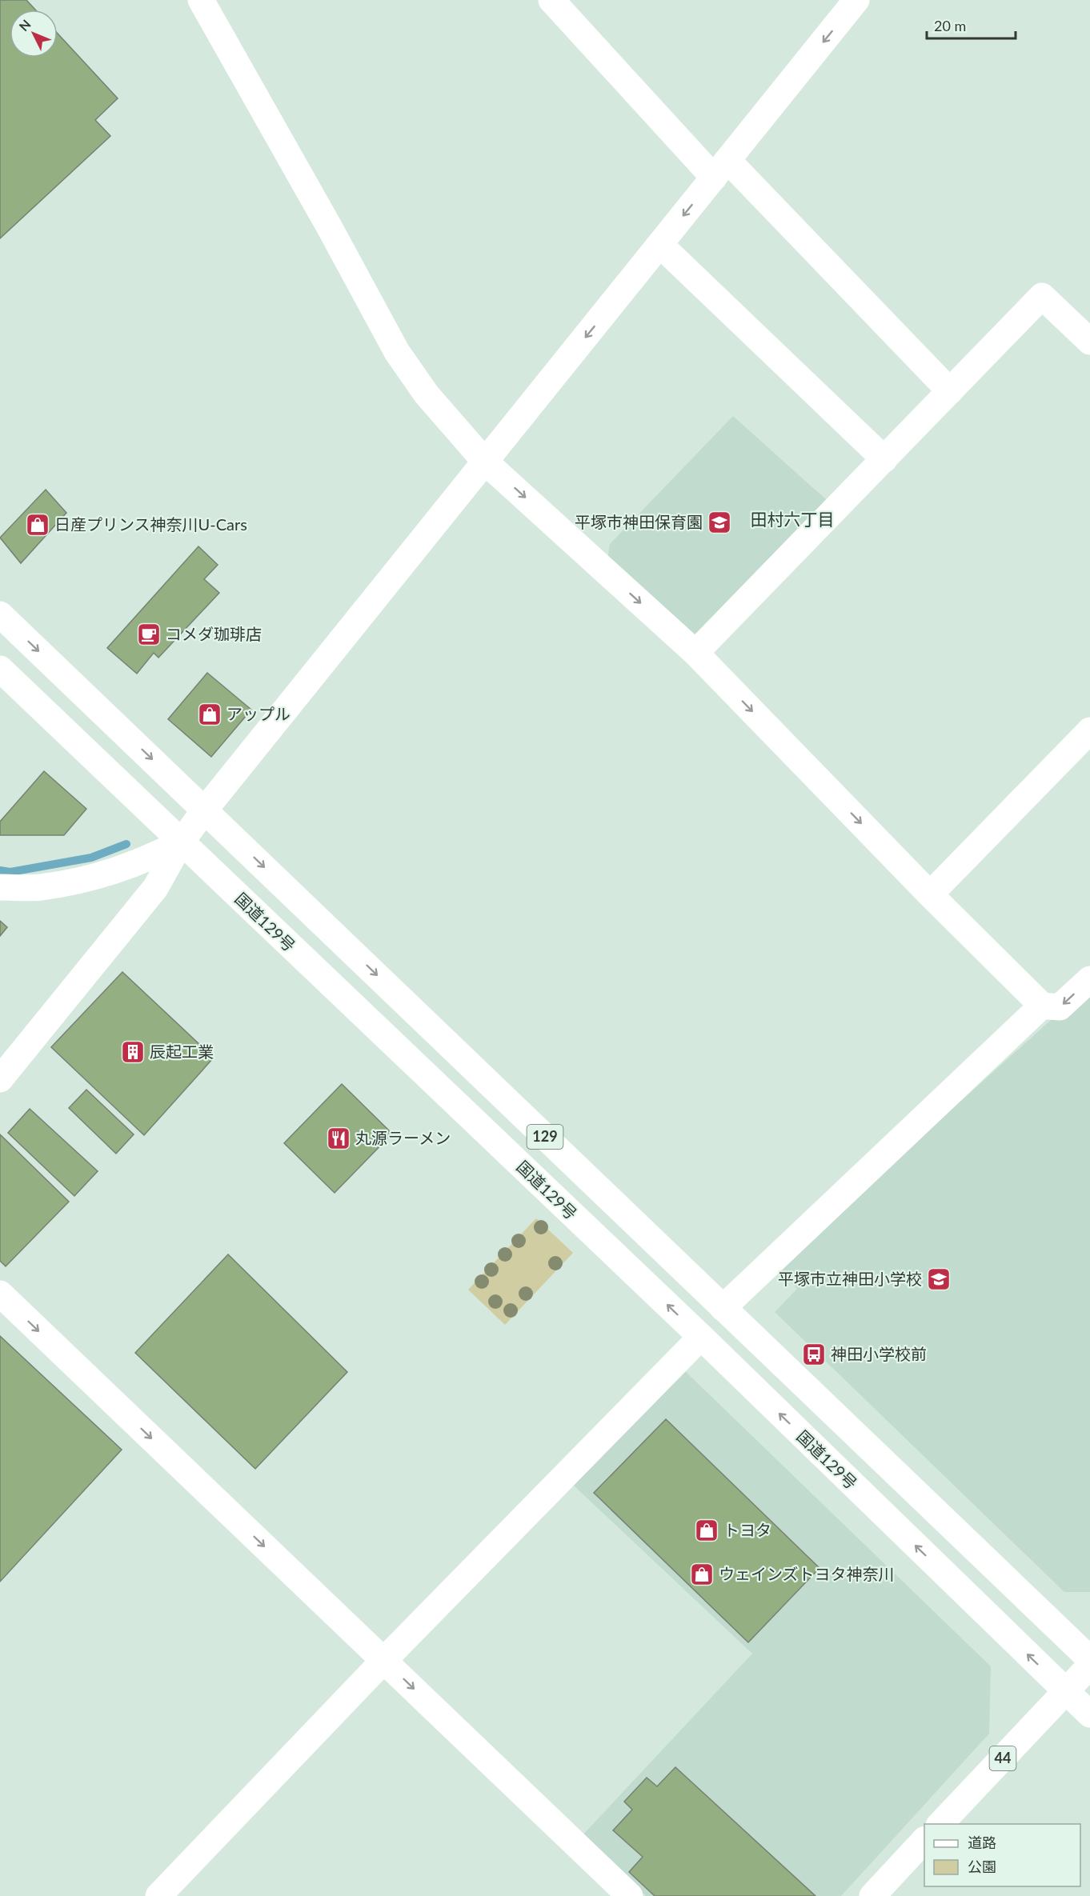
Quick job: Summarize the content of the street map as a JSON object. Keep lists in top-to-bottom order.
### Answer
{
  "streets": {
    "main road": ["国道129号", "129", "44"]
  },
  "crossings": [
    ["国道129号", "44"]
  ],
  "districts": ["田村六丁目"],
  "places": {
    "school or university": ["平塚市神田保育園", "平塚市立神田小学校"],
    "shop": [
      "日産プリンス神奈川U-Cars",
      "アップル",
      "トヨタ",
      "ウェインズトヨタ神奈川"
    ],
    "cafe": ["コメダ珈琲店"],
    "building": ["辰起工業"],
    "restaurant": ["丸源ラーメン"],
    "bus stop": ["神田小学校前"]
  },
  "legend": ["道路", "公園"],
  "scale_bar": "20 m",
  "north": "top left"
}
